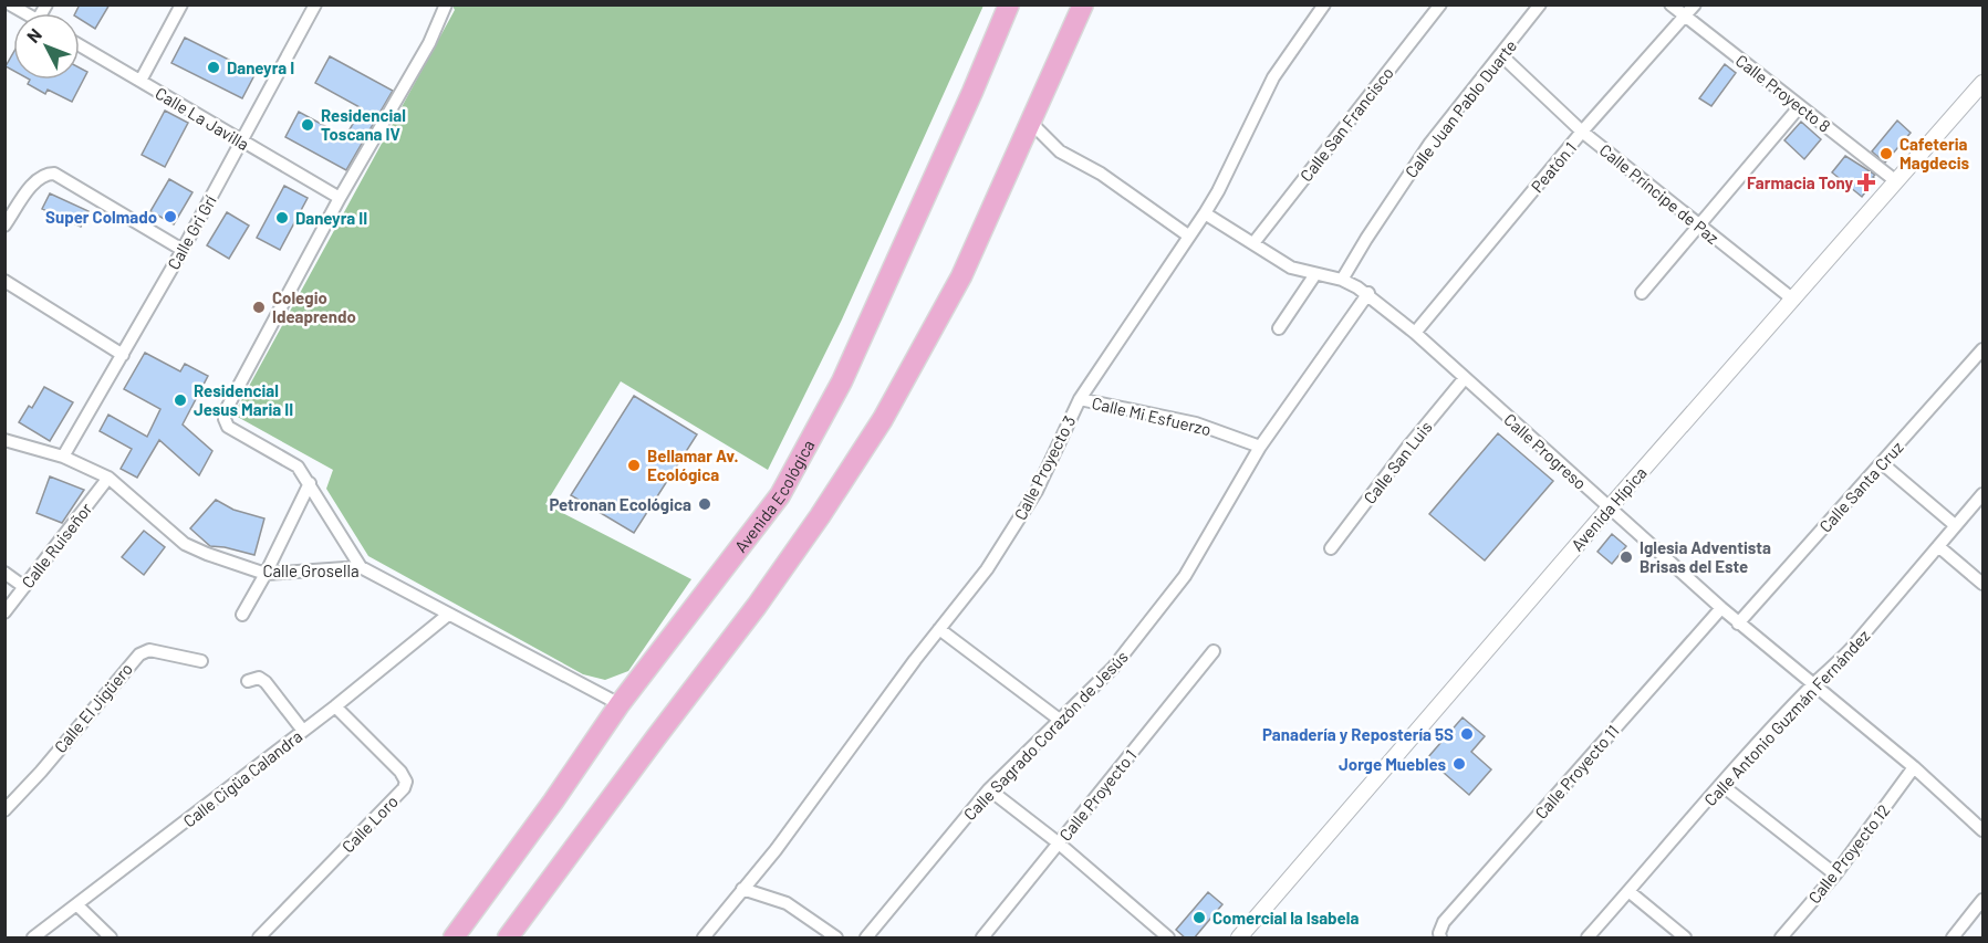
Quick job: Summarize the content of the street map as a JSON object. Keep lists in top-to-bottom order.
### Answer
{
  "streets": {
    "main road": ["Avenida Ecológica"],
    "street": [
      "Calle Proyecto 8",
      "Calle Juan Pablo Duarte",
      "Calle La Javilla",
      "Calle San Francisco",
      "Peatón 1",
      "Calle Príncipe de Paz",
      "Calle Gri Grí",
      "Calle Mi Esfuerzo",
      "Calle Progreso",
      "Calle San Luis",
      "Calle Proyecto 3",
      "Calle Santa Cruz",
      "Avenida Hípica",
      "Calle Ruiseñor",
      "Calle Grosella",
      "Calle El Jigüero",
      "Calle Antonio Guzmán Fernández",
      "Calle Sagrado Corazón de Jesús",
      "Calle Proyecto 11",
      "Calle Cigüa Calandra",
      "Calle Proyecto 1",
      "Calle Loro",
      "Calle Proyecto 12"
    ]
  },
  "crossings": [
    ["Calle Proyecto 8", "Peatón 1"],
    ["Calle Proyecto 8", "Avenida Hípica"],
    ["Calle Juan Pablo Duarte", "Calle Príncipe de Paz"],
    ["Calle Juan Pablo Duarte", "Calle Progreso"],
    ["Calle La Javilla", "Calle Gri Grí"],
    ["Calle San Francisco", "Calle Progreso"],
    ["Peatón 1", "Calle Príncipe de Paz"],
    ["Peatón 1", "Calle Progreso"],
    ["Calle Príncipe de Paz", "Avenida Hípica"],
    ["Calle Gri Grí", "Calle Grosella"],
    ["Calle Mi Esfuerzo", "Calle Proyecto 3"],
    ["Calle Mi Esfuerzo", "Calle Sagrado Corazón de Jesús"],
    ["Calle Progreso", "Calle San Luis"],
    ["Calle Progreso", "Calle Proyecto 3"],
    ["Calle Progreso", "Calle Santa Cruz"],
    ["Calle Progreso", "Avenida Hípica"],
    ["Calle Progreso", "Calle Antonio Guzmán Fernández"],
    ["Calle Progreso", "Calle Sagrado Corazón de Jesús"],
    ["Calle Progreso", "Calle Proyecto 11"],
    ["Calle Progreso", "Calle Proyecto 12"],
    ["Avenida Ecológica", "Calle Grosella"],
    ["Calle Ruiseñor", "Calle Grosella"],
    ["Calle Grosella", "Calle Cigüa Calandra"],
    ["Calle Cigüa Calandra", "Calle Loro"]
  ],
  "places": {
    "other": [
      "Daneyra I",
      "Residencial Toscana IV",
      "Cafeteria Magdecis",
      "Super Colmado",
      "Daneyra II",
      "Colegio Ideaprendo",
      "Residencial Jesus Maria II",
      "Bellamar Av. Ecológica",
      "Petronan Ecológica",
      "Iglesia Adventista Brisas del Este",
      "Panadería y Repostería 5S",
      "Jorge Muebles",
      "Comercial la Isabela"
    ],
    "health": ["Farmacia Tony"]
  },
  "north": "top left"
}
